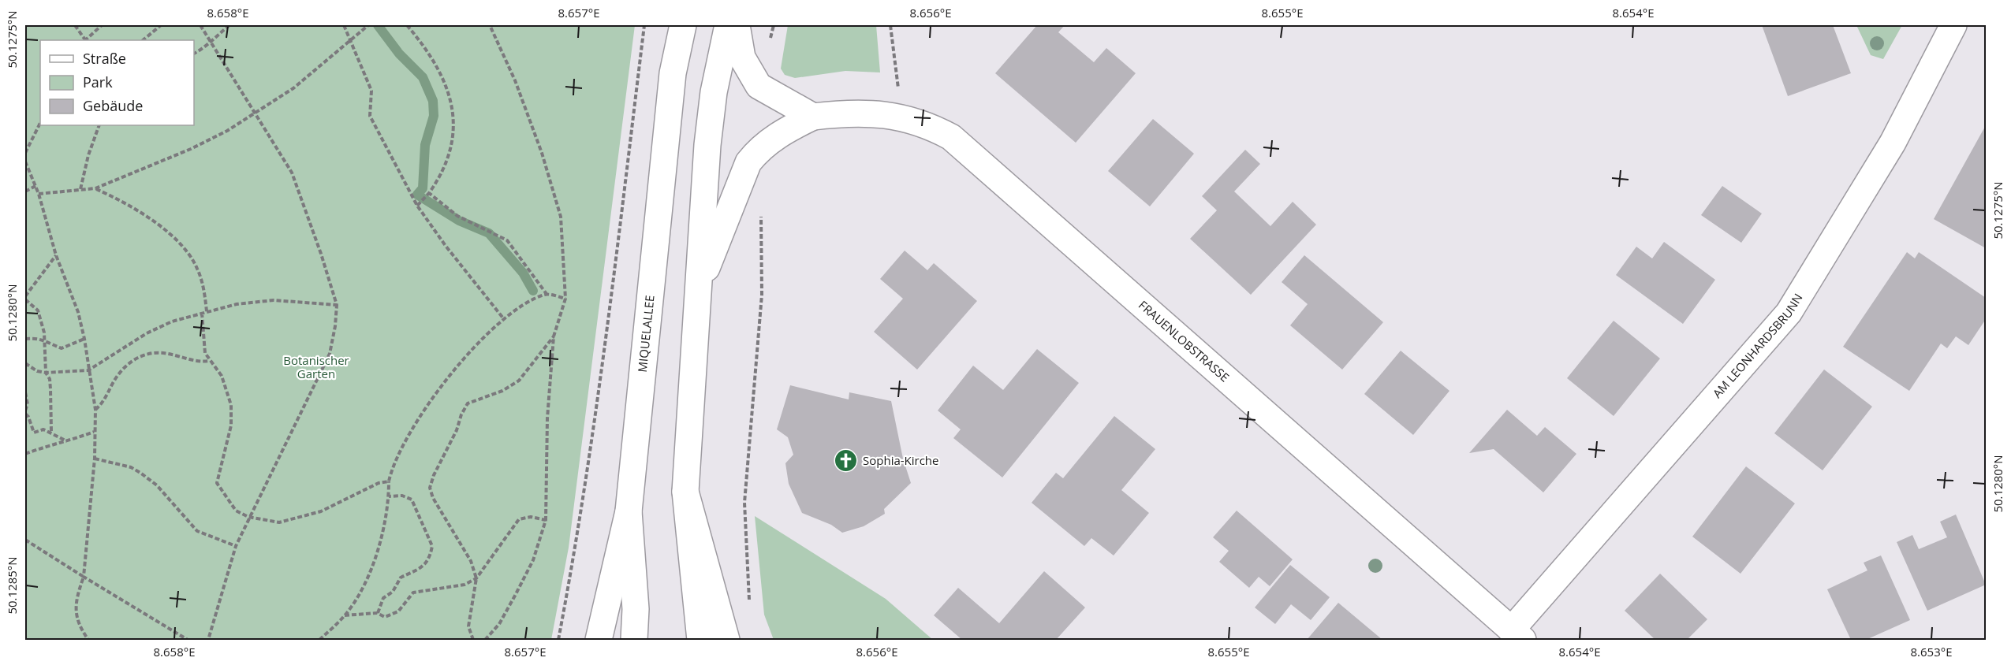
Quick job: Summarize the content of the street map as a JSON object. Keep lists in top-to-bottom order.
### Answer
{
  "streets": {
    "main road": ["MIQUELALLEE", "FRAUENLOBSTRASSE", "AM LEONHARDSBRUNN"]
  },
  "crossings": [
    ["FRAUENLOBSTRASSE", "AM LEONHARDSBRUNN"]
  ],
  "parks": ["Botanischer Garten"],
  "places": {
    "church": ["Sophia-Kirche"]
  },
  "legend": ["Straße", "Park", "Gebäude"],
  "coordinates": [
    "8.658°E",
    "8.657°E",
    "8.656°E",
    "8.655°E",
    "8.654°E",
    "50.1275°N",
    "50.1280°N",
    "50.1285°N",
    "8.653°E"
  ]
}
